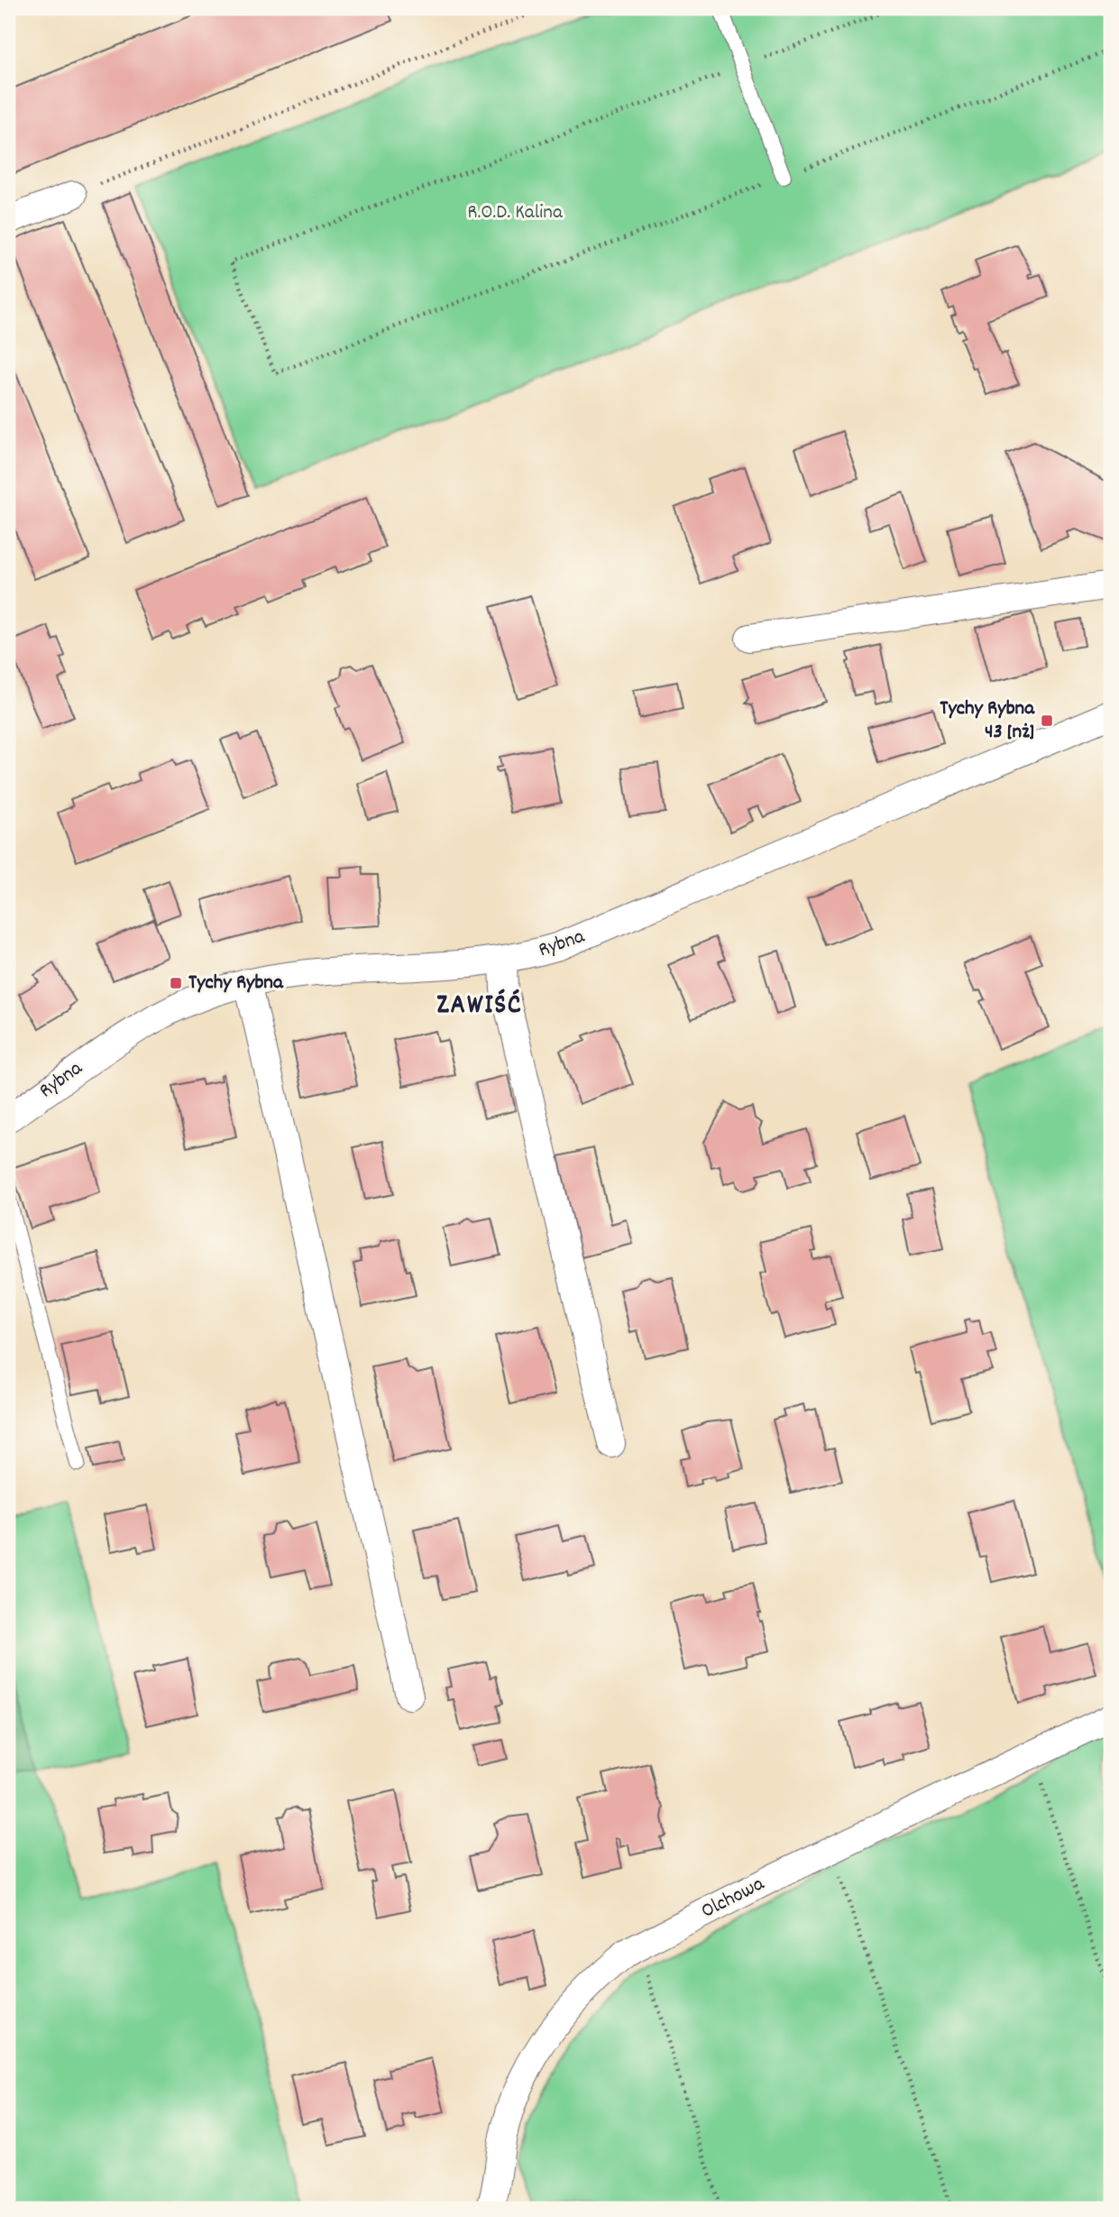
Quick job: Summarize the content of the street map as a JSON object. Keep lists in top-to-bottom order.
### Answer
{
  "streets": {
    "street": ["Rybna", "Olchowa"]
  },
  "districts": ["ZAWIŚĆ"],
  "parks": ["R.O.D. Kalina"],
  "places": {
    "transit": ["Tychy Rybna 43 [nż]", "Tychy Rybna"]
  }
}
